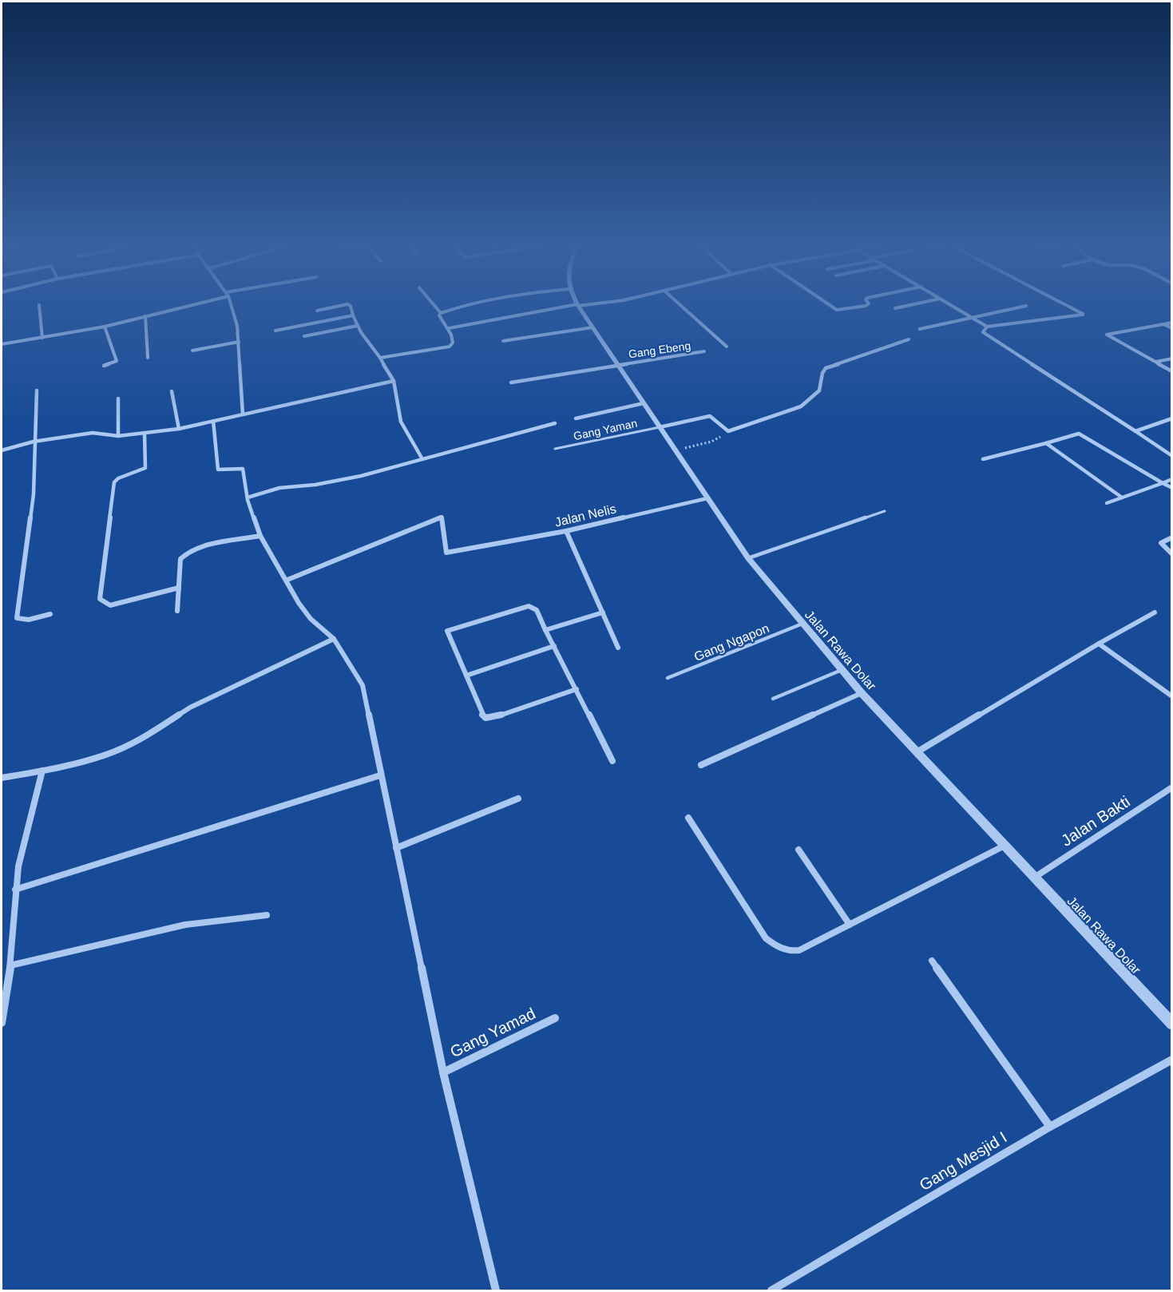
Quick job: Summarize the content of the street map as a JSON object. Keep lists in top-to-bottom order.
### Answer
{
  "streets": {
    "street": [
      "Gang Ebeng",
      "Jalan Nelis",
      "Jalan Rawa Dolar",
      "Jalan Bakti",
      "Gang Yamad",
      "Gang Mesjid I"
    ],
    "lane": ["Gang Yaman", "Gang Ngapon"]
  },
  "crossings": [
    ["Gang Ebeng", "Jalan Rawa Dolar"],
    ["Gang Yaman", "Jalan Rawa Dolar"],
    ["Jalan Nelis", "Jalan Rawa Dolar"],
    ["Gang Ngapon", "Jalan Rawa Dolar"],
    ["Jalan Rawa Dolar", "Jalan Bakti"]
  ]
}
